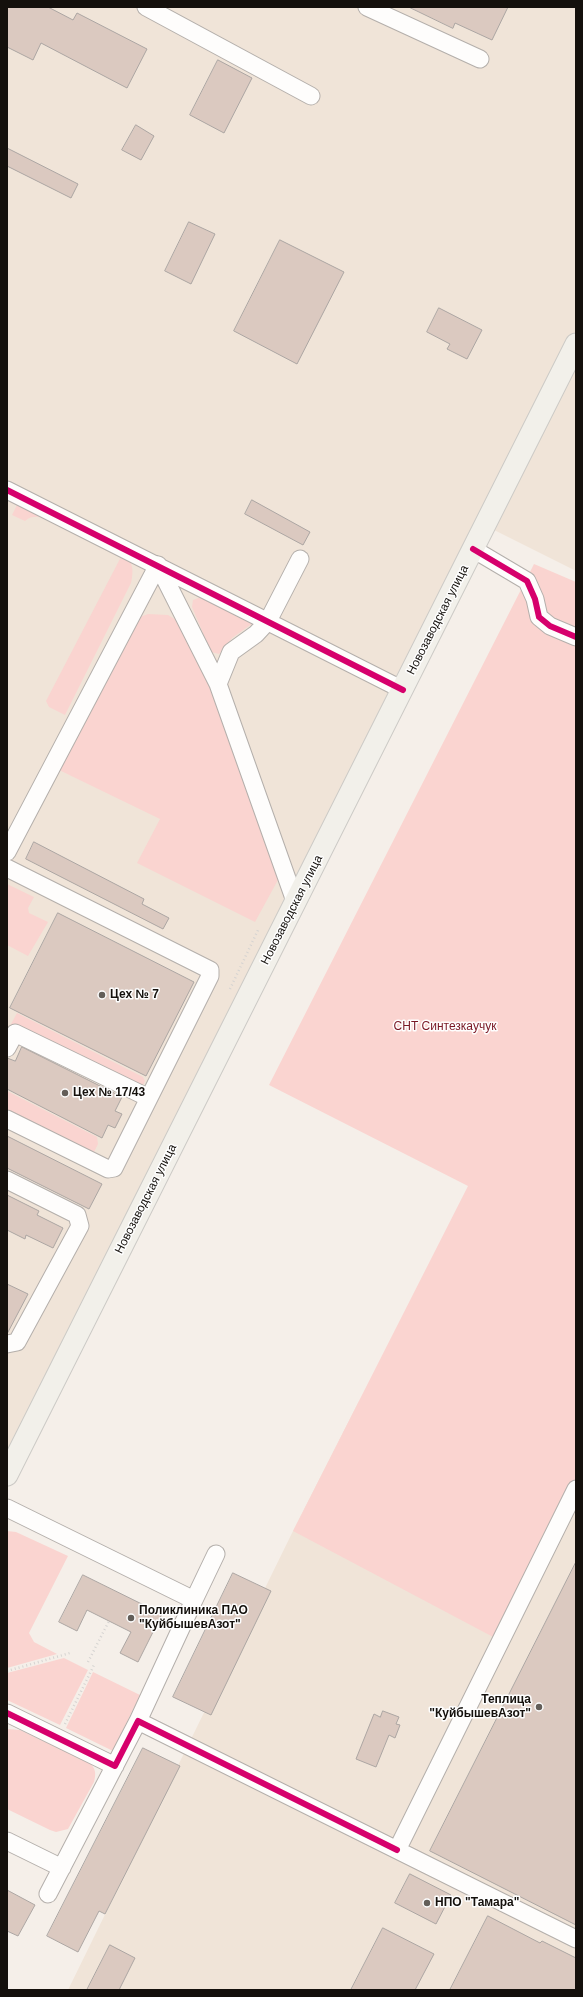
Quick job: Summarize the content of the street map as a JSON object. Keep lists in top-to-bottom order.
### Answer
{
  "streets": {
    "main road": ["Новозаводская улица"]
  },
  "parks": ["СНТ Синтезкаучук"],
  "places": [
    "Цех № 7",
    "Цех № 17/43",
    "Поликлиника ПАО \"КуйбышевАзот\"",
    "Теплица \"КуйбышевАзот\"",
    "НПО \"Тамара\""
  ]
}
